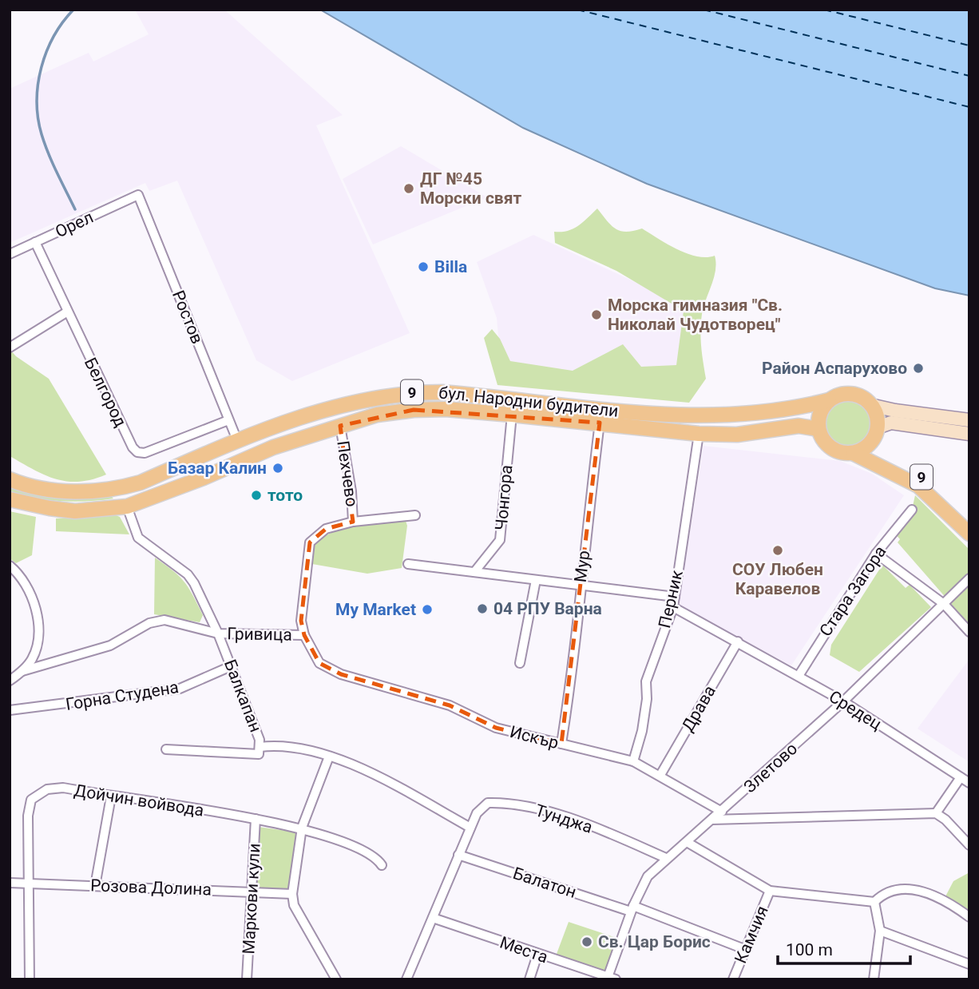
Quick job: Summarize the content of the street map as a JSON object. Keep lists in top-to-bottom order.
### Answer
{
  "streets": {
    "main road": ["9", "бул. Народни будители"],
    "street": [
      "Орел",
      "Ростов",
      "Белгород",
      "Пехчево",
      "Чонгора",
      "Мур",
      "Стара Загора",
      "Перник",
      "Гривица",
      "Горна Студена",
      "Балкапан",
      "Драва",
      "Средец",
      "Искър",
      "Злетово",
      "Дойчин войвода",
      "Тунджа",
      "Балатон",
      "Розова Долина",
      "Маркови кули",
      "Камчия",
      "Места"
    ]
  },
  "crossings": [
    ["Орел", "Ростов"],
    ["Орел", "Белгород"],
    ["Ростов", "Белгород"],
    ["Ростов", "бул. Народни будители"],
    ["9", "бул. Народни будители"],
    ["бул. Народни будители", "Пехчево"],
    ["бул. Народни будители", "Чонгора"],
    ["бул. Народни будители", "Мур"],
    ["бул. Народни будители", "Перник"],
    ["бул. Народни будители", "Балкапан"],
    ["Пехчево", "Гривица"],
    ["Мур", "Искър"],
    ["Стара Загора", "Средец"],
    ["Перник", "Средец"],
    ["Перник", "Искър"],
    ["Гривица", "Балкапан"],
    ["Гривица", "Искър"],
    ["Горна Студена", "Балкапан"],
    ["Драва", "Средец"],
    ["Драва", "Искър"],
    ["Средец", "Злетово"],
    ["Искър", "Злетово"],
    ["Злетово", "Тунджа"],
    ["Злетово", "Балатон"],
    ["Злетово", "Места"],
    ["Дойчин войвода", "Розова Долина"],
    ["Дойчин войвода", "Маркови кули"],
    ["Балатон", "Камчия"],
    ["Розова Долина", "Маркови кули"]
  ],
  "places": [
    "ДГ №45 Морски свят",
    "Billa",
    "Морска гимназия \"Св. Николай Чудотворец\"",
    "Район Аспарухово",
    "Базар Калин",
    "тото",
    "СОУ Любен Каравелов",
    "04 РПУ Варна",
    "My Market",
    "Св. Цар Борис"
  ],
  "scale_bar": "100 m"
}
